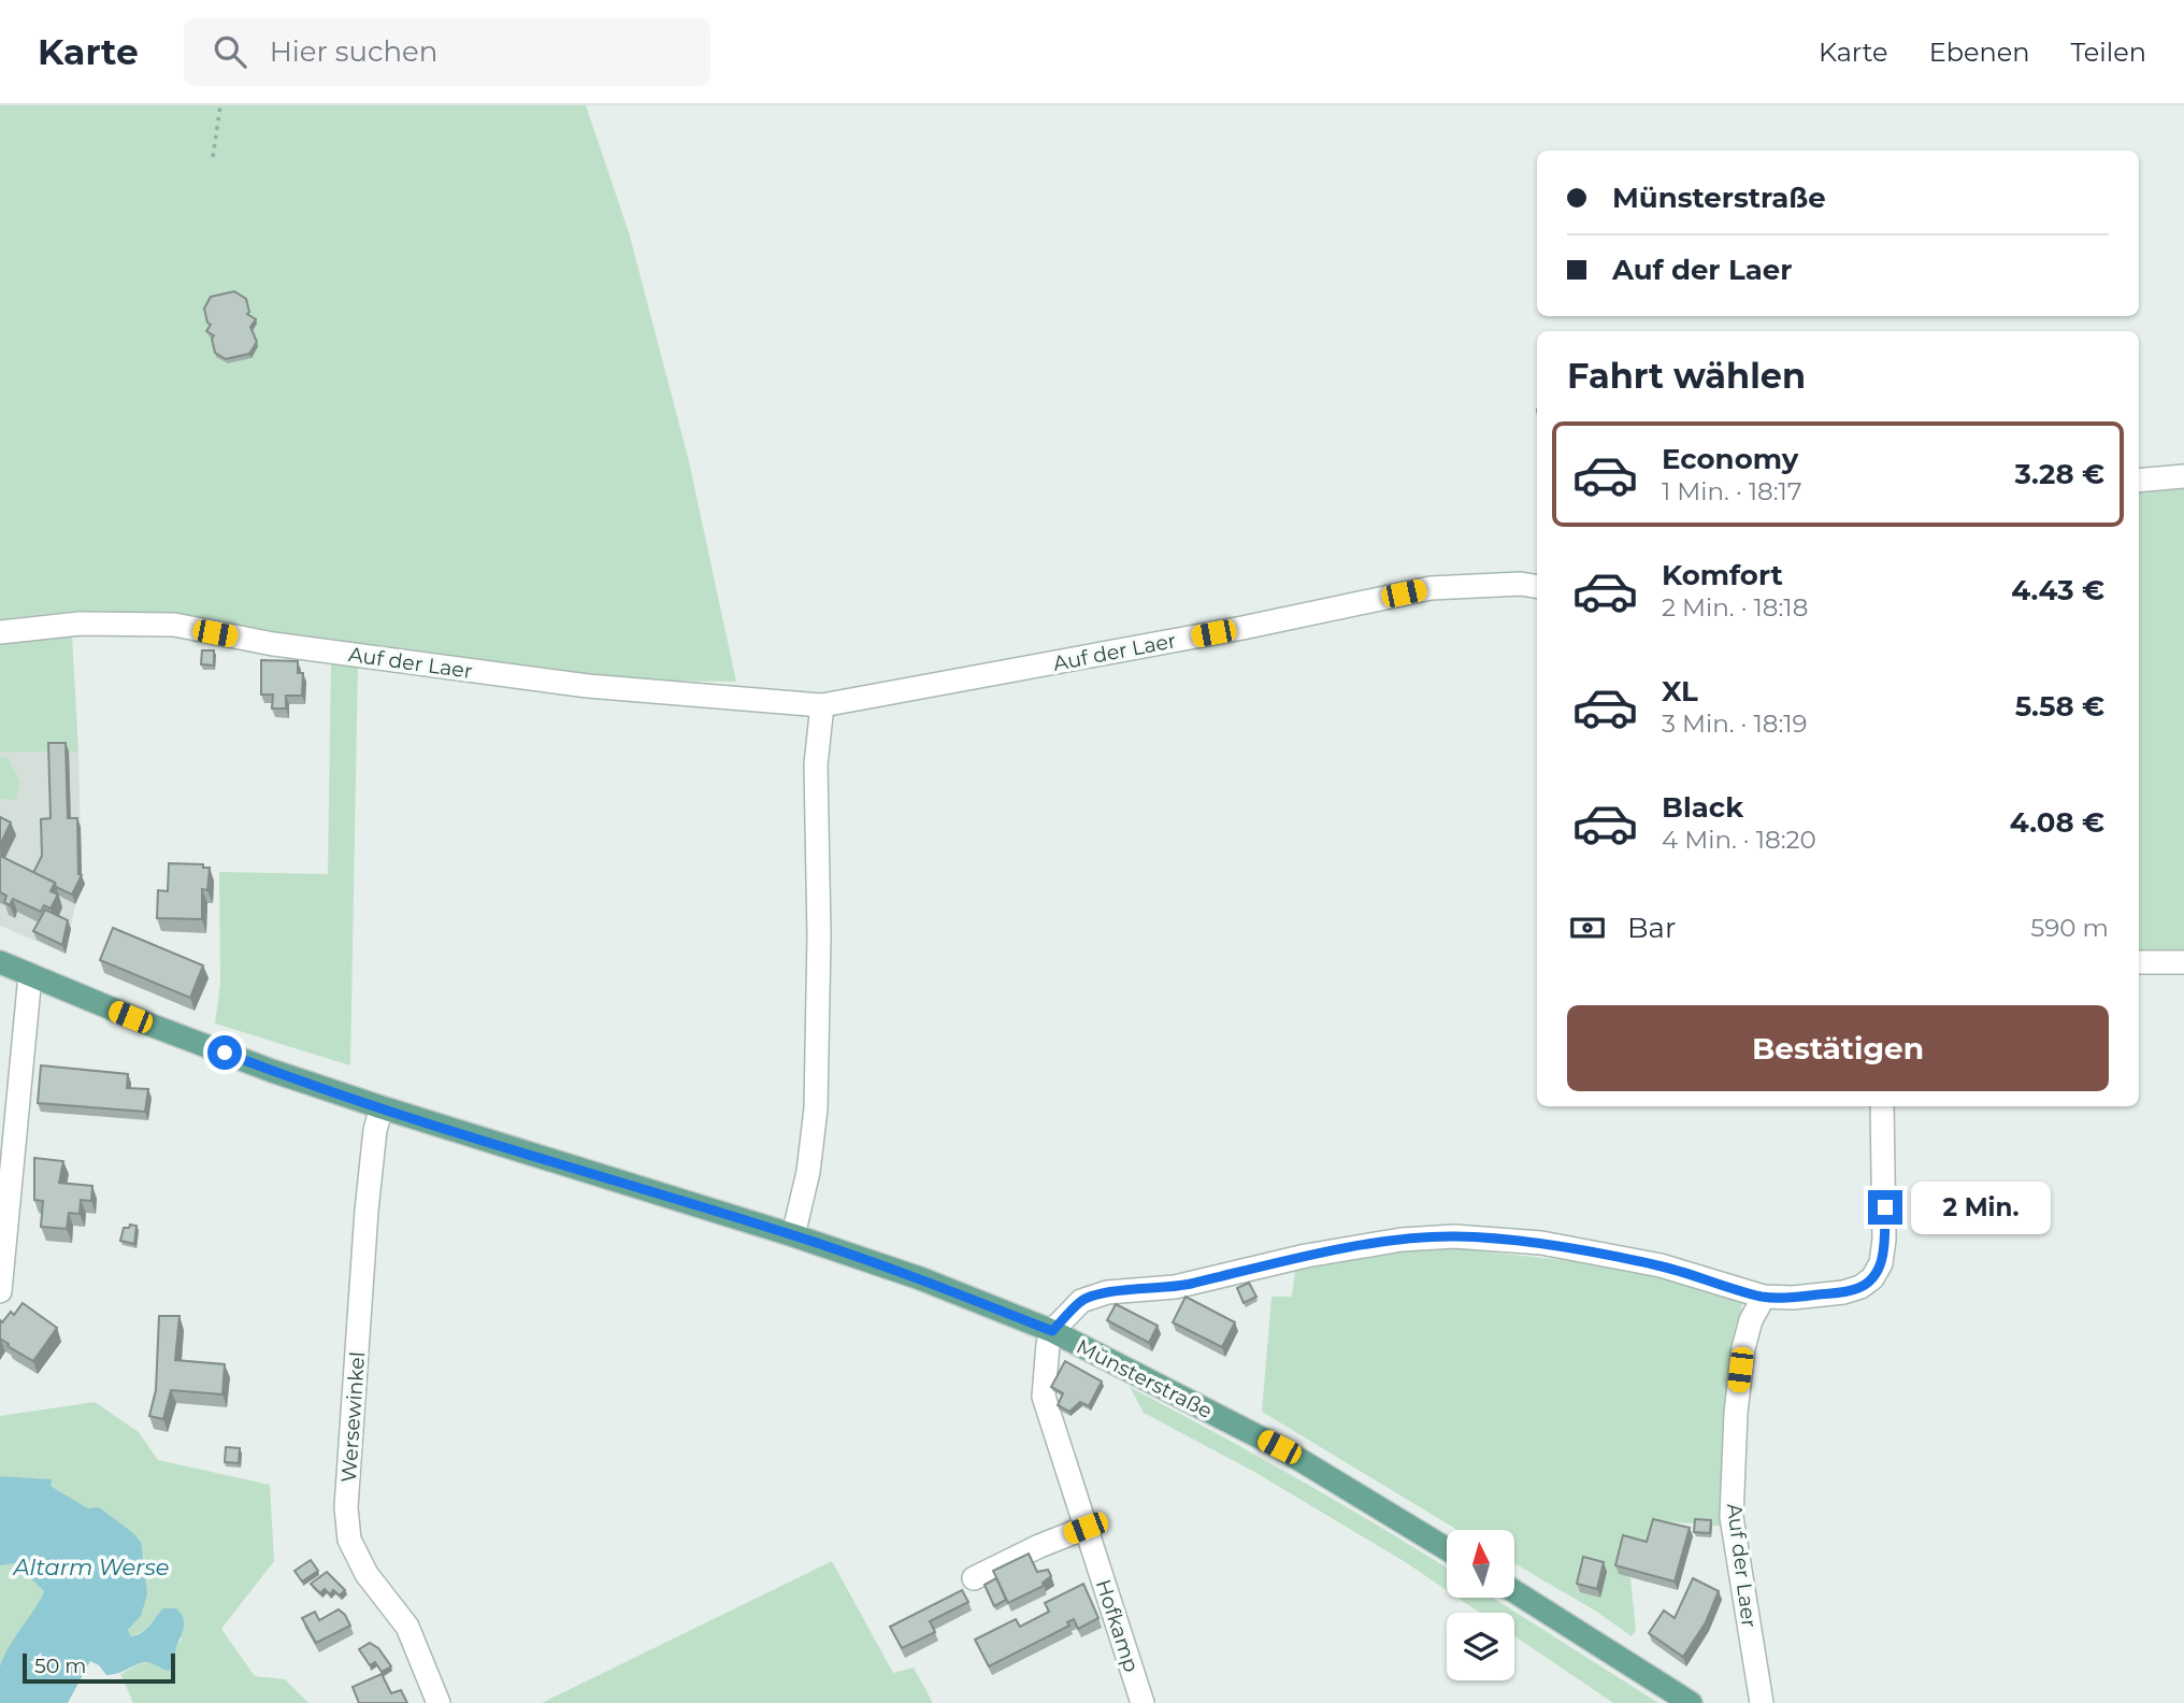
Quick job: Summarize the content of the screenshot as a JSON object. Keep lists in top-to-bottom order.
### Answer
{
  "streets": {
    "main road": ["Münsterstraße"],
    "street": ["Auf der Laer", "Wersewinkel", "Hofkamp"]
  },
  "crossings": [
    ["Münsterstraße", "Wersewinkel"],
    ["Münsterstraße", "Hofkamp"]
  ],
  "water": ["Altarm Werse"],
  "scale_bar": "50 m",
  "north": "top",
  "page": {
    "header": "Karte",
    "search": "Hier suchen",
    "nav": ["Karte", "Ebenen", "Teilen"],
    "banner": ["Münsterstraße", "Auf der Laer"],
    "heading": "Fahrt wählen",
    "list": [
      {
        "name": "Economy",
        "note": "1 Min. · 18:17",
        "value": "3.28 €"
      },
      {
        "name": "Komfort",
        "note": "2 Min. · 18:18",
        "value": "4.43 €"
      },
      {
        "name": "XL",
        "note": "3 Min. · 18:19",
        "value": "5.58 €"
      },
      {
        "name": "Black",
        "note": "4 Min. · 18:20",
        "value": "4.08 €"
      }
    ],
    "pay": ["Bar", "590 m"],
    "buttons": "Bestätigen",
    "bubble": "2 Min.",
    "scale": "50 m"
  }
}
